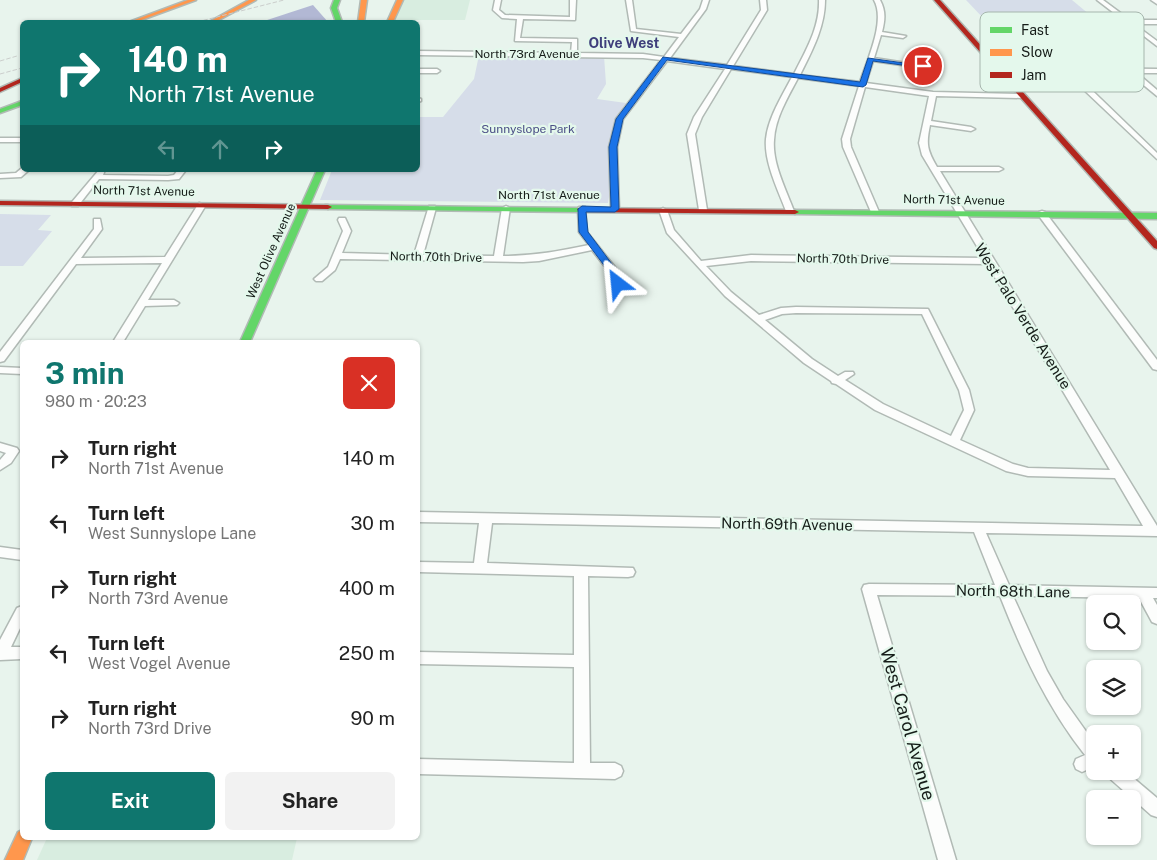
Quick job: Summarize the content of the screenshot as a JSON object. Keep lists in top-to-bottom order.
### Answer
{
  "streets": {
    "main road": ["North 71st Avenue", "West Olive Avenue"],
    "street": [
      "North 73rd Avenue",
      "North 70th Drive",
      "West Palo Verde Avenue",
      "North 69th Avenue",
      "North 68th Lane",
      "West Carol Avenue"
    ]
  },
  "crossings": [
    ["North 73rd Avenue", "West Palo Verde Avenue"],
    ["North 71st Avenue", "West Olive Avenue"],
    ["North 71st Avenue", "West Palo Verde Avenue"],
    ["North 70th Drive", "West Palo Verde Avenue"],
    ["West Palo Verde Avenue", "North 69th Avenue"],
    ["North 68th Lane", "West Carol Avenue"]
  ],
  "districts": ["Olive West"],
  "parks": ["Sunnyslope Park"],
  "legend": ["Fast", "Slow", "Jam"],
  "page": {
    "turn": ["140 m", "North 71st Avenue"],
    "heading": ["3 min", "980 m · 20:23"],
    "list": [
      {
        "name": "Turn right",
        "note": "North 71st Avenue",
        "value": "140 m"
      },
      {
        "name": "Turn left",
        "note": "West Sunnyslope Lane",
        "value": "30 m"
      },
      {
        "name": "Turn right",
        "note": "North 73rd Avenue",
        "value": "400 m"
      },
      {
        "name": "Turn left",
        "note": "West Vogel Avenue",
        "value": "250 m"
      },
      {
        "name": "Turn right",
        "note": "North 73rd Drive",
        "value": "90 m"
      }
    ],
    "map_buttons": ["+", "−"],
    "buttons": ["Exit", "Share"]
  }
}
